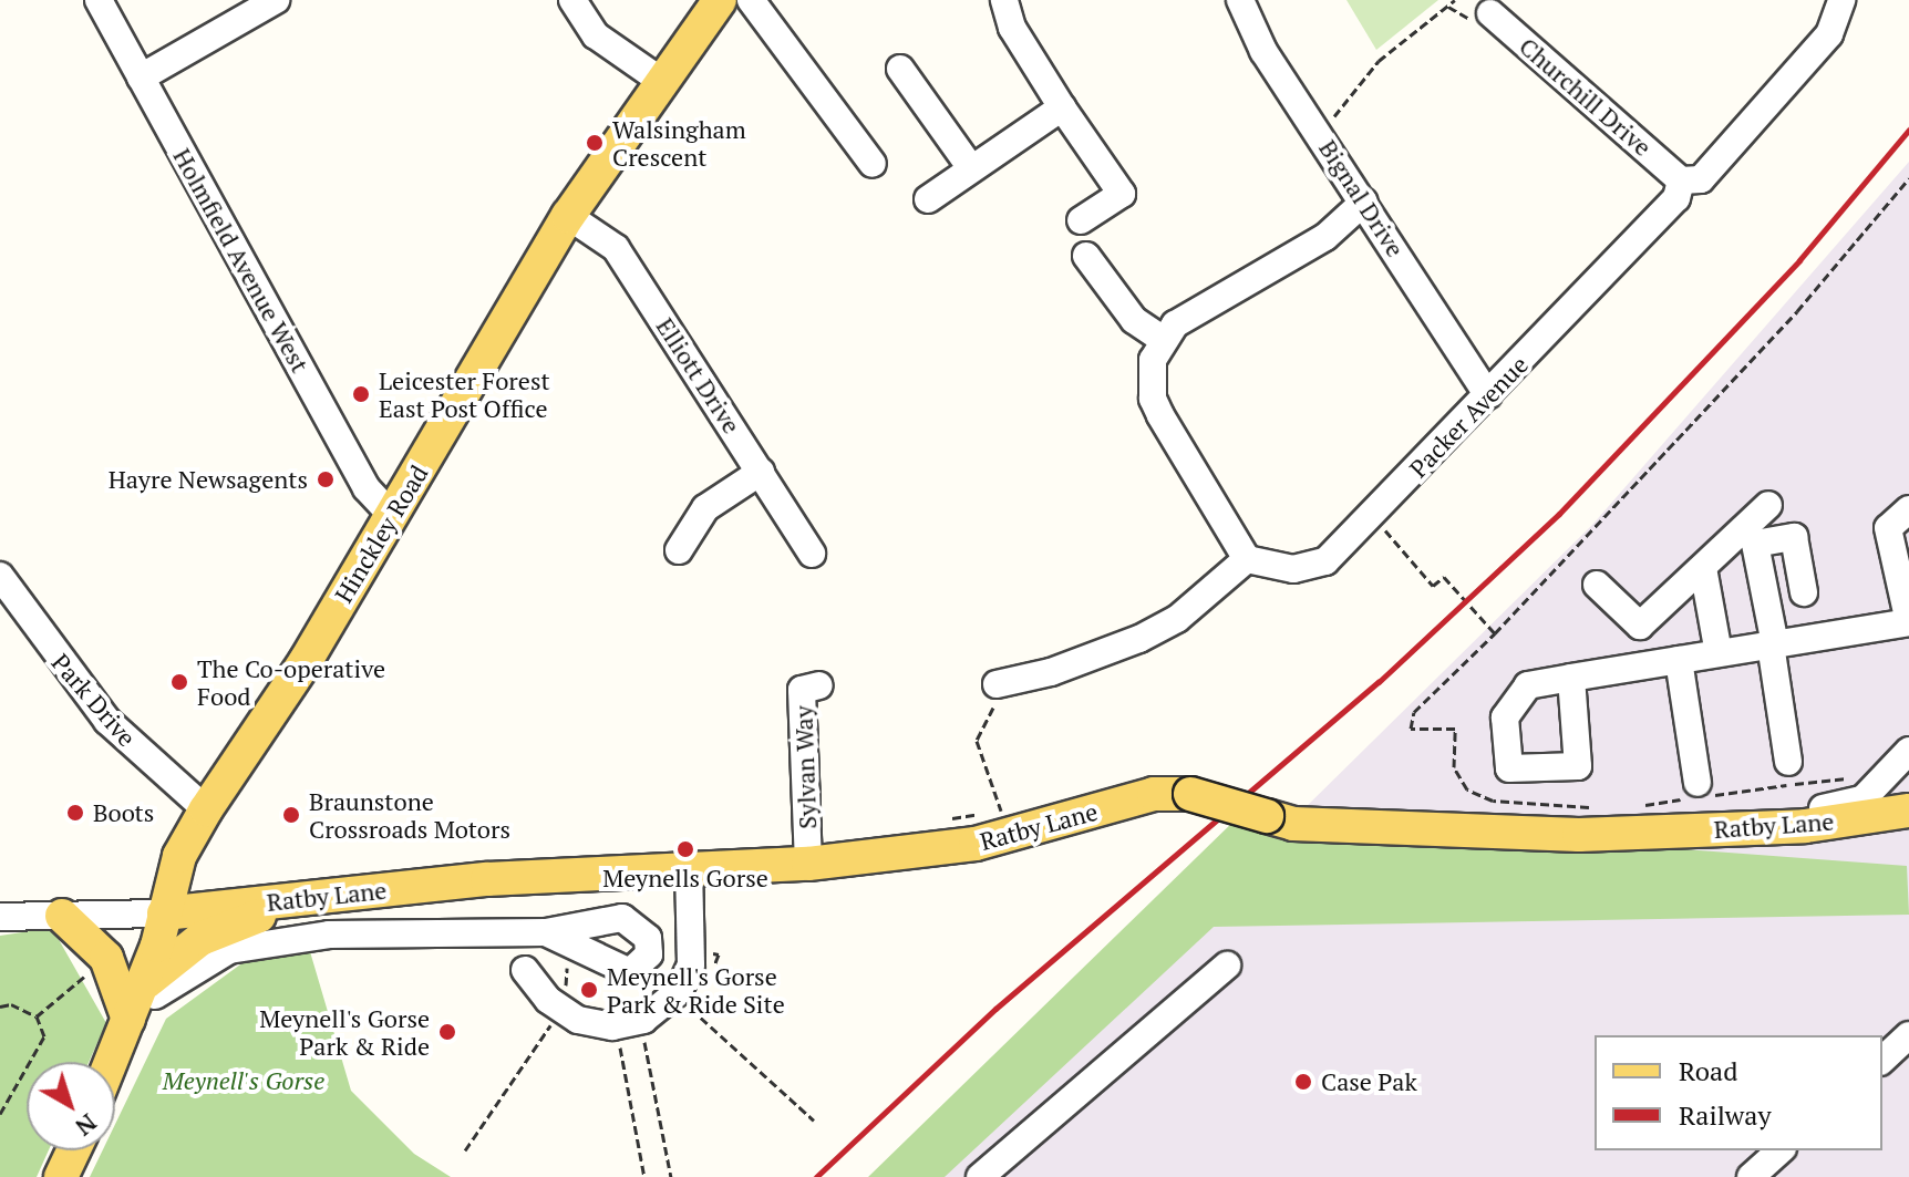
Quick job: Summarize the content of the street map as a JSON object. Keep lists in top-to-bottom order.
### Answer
{
  "streets": {
    "main road": ["Hinckley Road", "Ratby Lane"],
    "street": [
      "Churchill Drive",
      "Bignal Drive",
      "Holmfield Avenue West",
      "Elliott Drive",
      "Packer Avenue",
      "Park Drive",
      "Sylvan Way"
    ]
  },
  "crossings": [
    ["Churchill Drive", "Packer Avenue"],
    ["Bignal Drive", "Packer Avenue"],
    ["Holmfield Avenue West", "Hinckley Road"],
    ["Elliott Drive", "Hinckley Road"],
    ["Hinckley Road", "Park Drive"],
    ["Hinckley Road", "Ratby Lane"],
    ["Sylvan Way", "Ratby Lane"]
  ],
  "parks": ["Meynell's Gorse"],
  "places": [
    "Walsingham Crescent",
    "Leicester Forest East Post Office",
    "Hayre Newsagents",
    "The Co-operative Food",
    "Boots",
    "Braunstone Crossroads Motors",
    "Meynells Gorse",
    "Meynell's Gorse Park & Ride Site",
    "Meynell's Gorse Park & Ride",
    "Case Pak"
  ],
  "legend": ["Road", "Railway"],
  "north": "bottom right"
}
